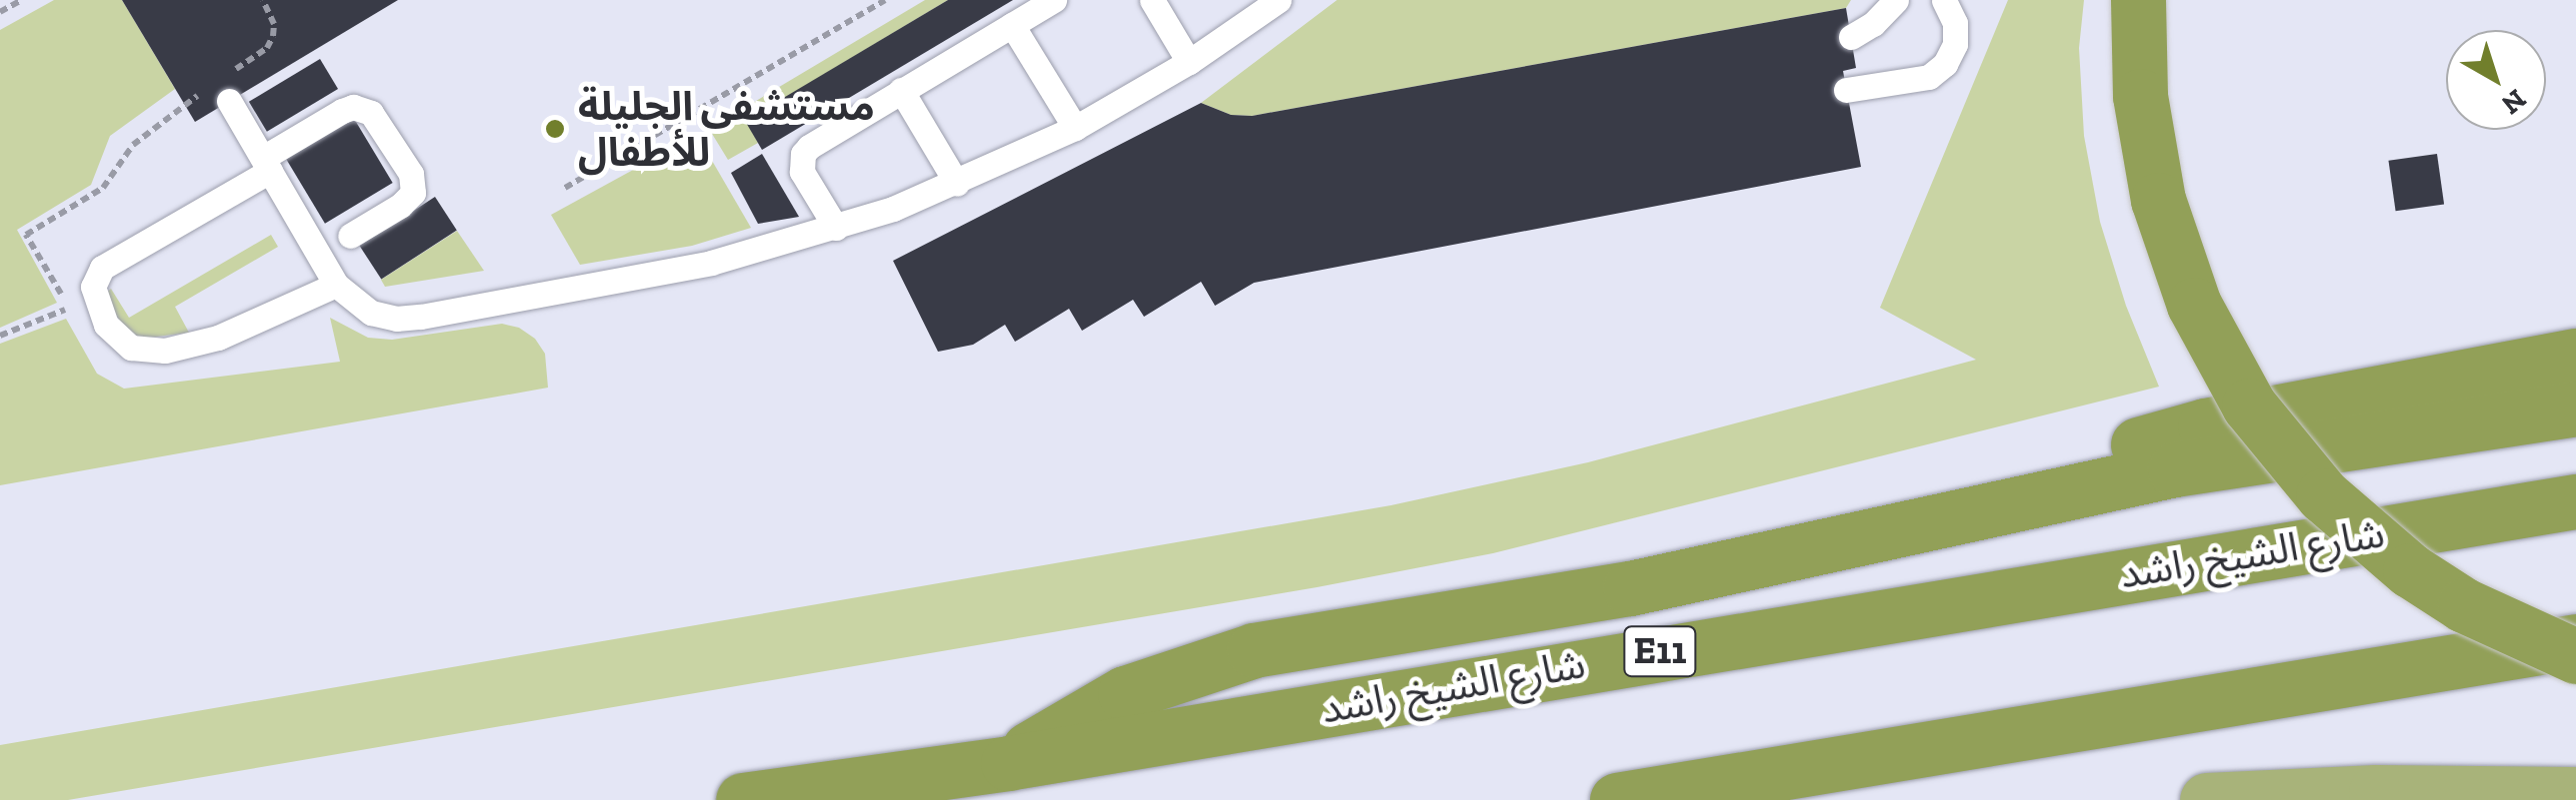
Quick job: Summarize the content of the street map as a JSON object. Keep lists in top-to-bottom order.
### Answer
{
  "streets": {
    "highway": ["شارع الشيخ راشد", "E11"]
  },
  "places": ["مستشفى الجليلة للأطفال"],
  "north": "bottom right"
}
